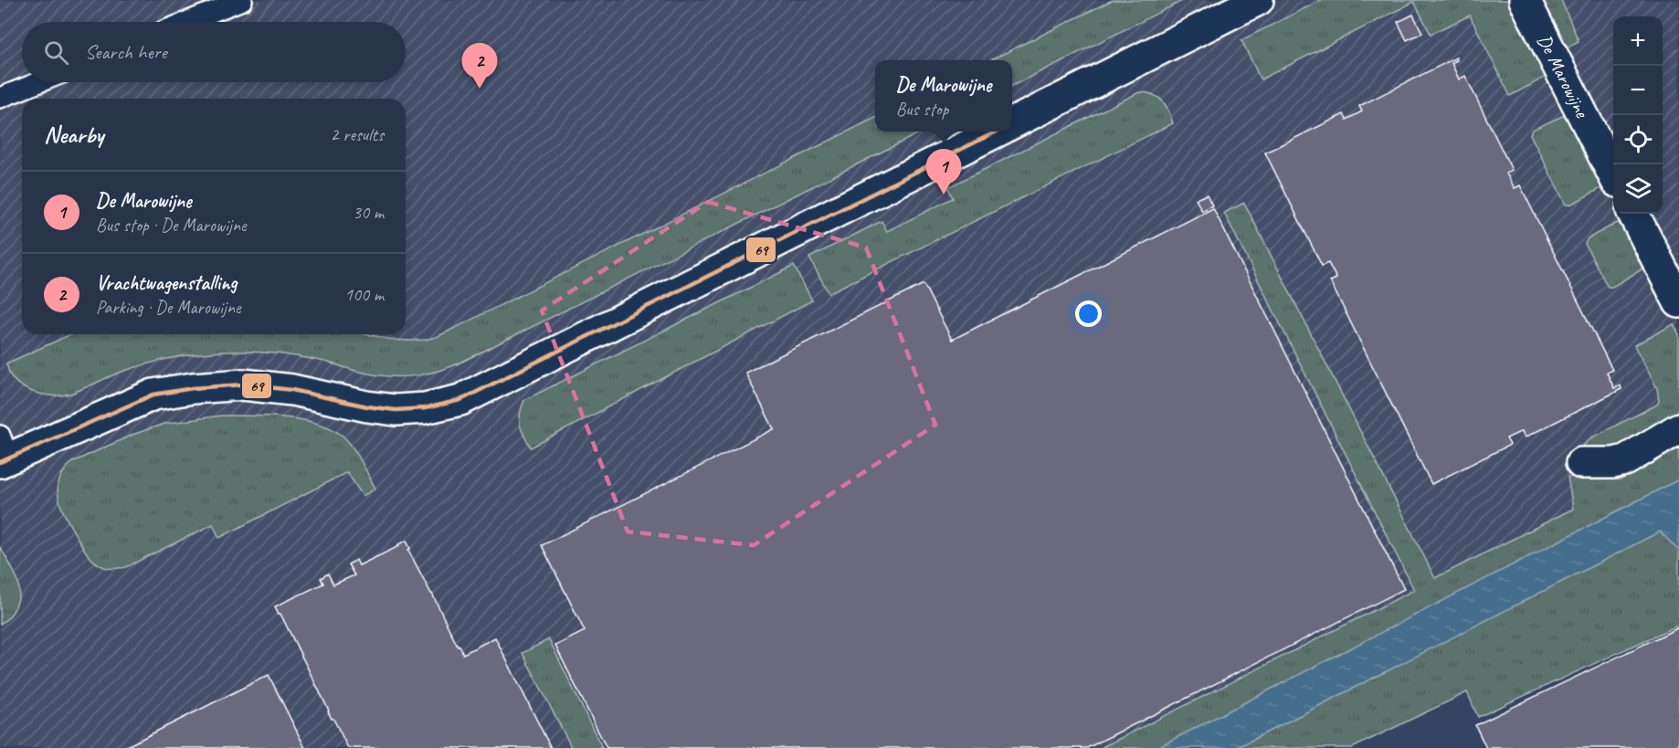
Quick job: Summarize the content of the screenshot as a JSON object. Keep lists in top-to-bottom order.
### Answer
{
  "streets": {
    "street": ["De Marowijne"]
  },
  "lines": ["transit line 69"],
  "page": {
    "map_buttons": ["+", "−"],
    "search": "Search here",
    "pins": ["2", "1"],
    "popup": ["De Marowijne", "Bus stop"],
    "heading": ["Nearby", "2 results"],
    "list": [
      {
        "mark": "1",
        "name": "De Marowijne",
        "note": "Bus stop · De Marowijne",
        "value": "30 m"
      },
      {
        "mark": "2",
        "name": "Vrachtwagenstalling",
        "note": "Parking · De Marowijne",
        "value": "100 m"
      }
    ]
  }
}
